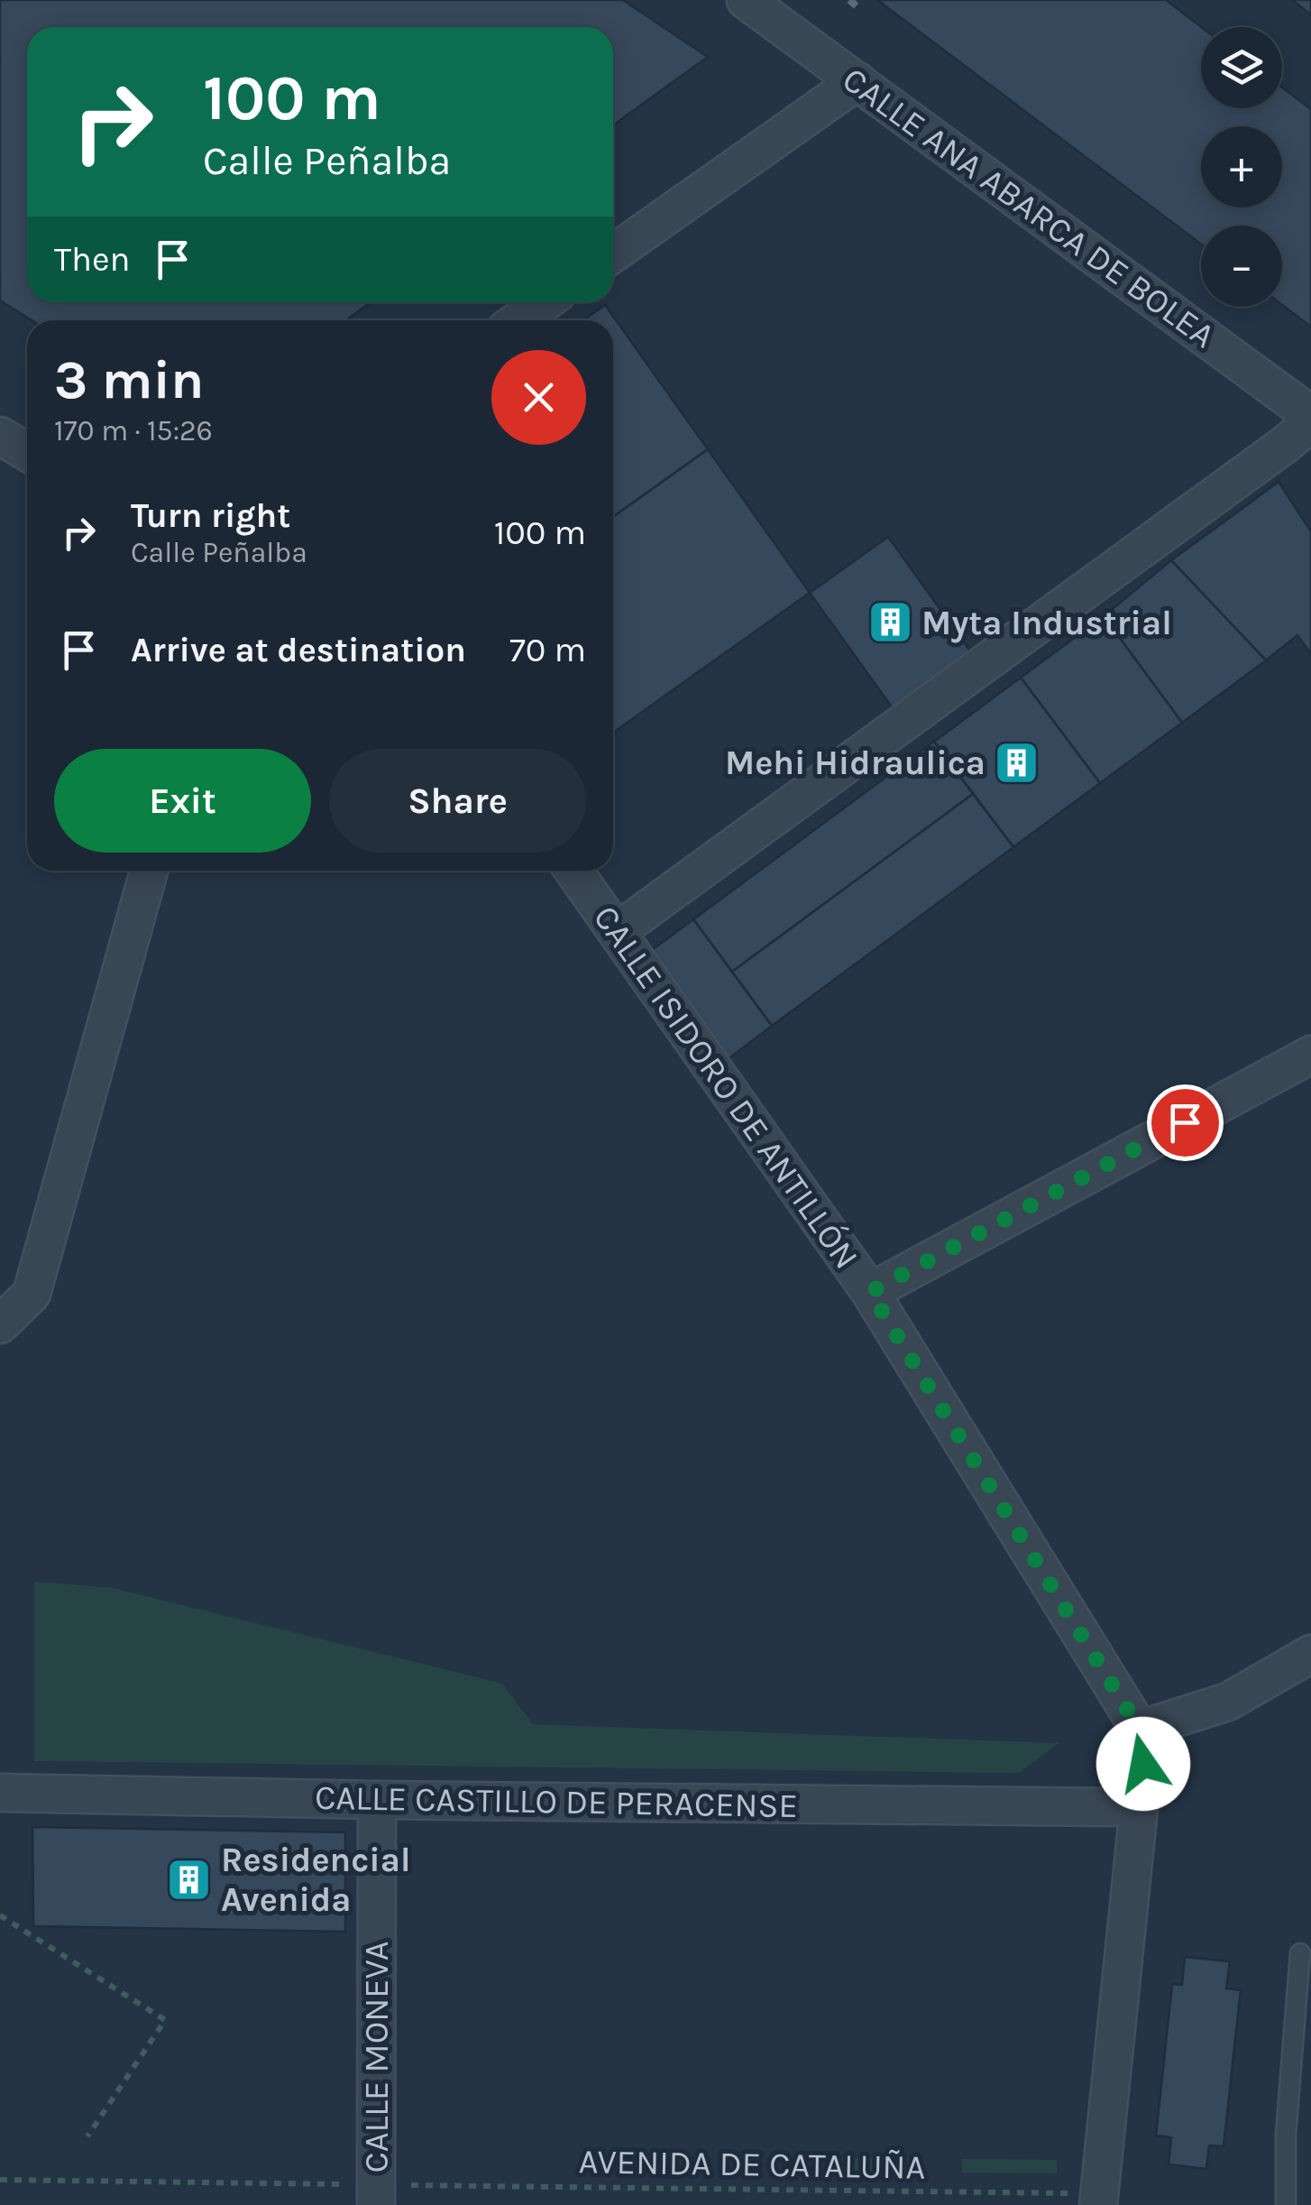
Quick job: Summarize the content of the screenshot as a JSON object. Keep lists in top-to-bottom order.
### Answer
{
  "streets": {
    "street": [
      "CALLE ANA ABARCA DE BOLEA",
      "CALLE ISIDORO DE ANTILLÓN",
      "CALLE CASTILLO DE PERACENSE",
      "CALLE MONEVA"
    ],
    "path": ["AVENIDA DE CATALUÑA"]
  },
  "crossings": [
    ["CALLE CASTILLO DE PERACENSE", "CALLE MONEVA"],
    ["CALLE MONEVA", "AVENIDA DE CATALUÑA"]
  ],
  "places": {
    "building": ["Myta Industrial", "Mehi Hidraulica", "Residencial Avenida"]
  },
  "page": {
    "map_buttons": ["+", "−"],
    "turn": ["100 m", "Calle Peñalba"],
    "then": "Then",
    "heading": ["3 min", "170 m · 15:26"],
    "list": [
      {
        "name": "Turn right",
        "note": "Calle Peñalba",
        "value": "100 m"
      },
      {
        "name": "Arrive at destination",
        "value": "70 m"
      }
    ],
    "buttons": ["Exit", "Share"]
  }
}
